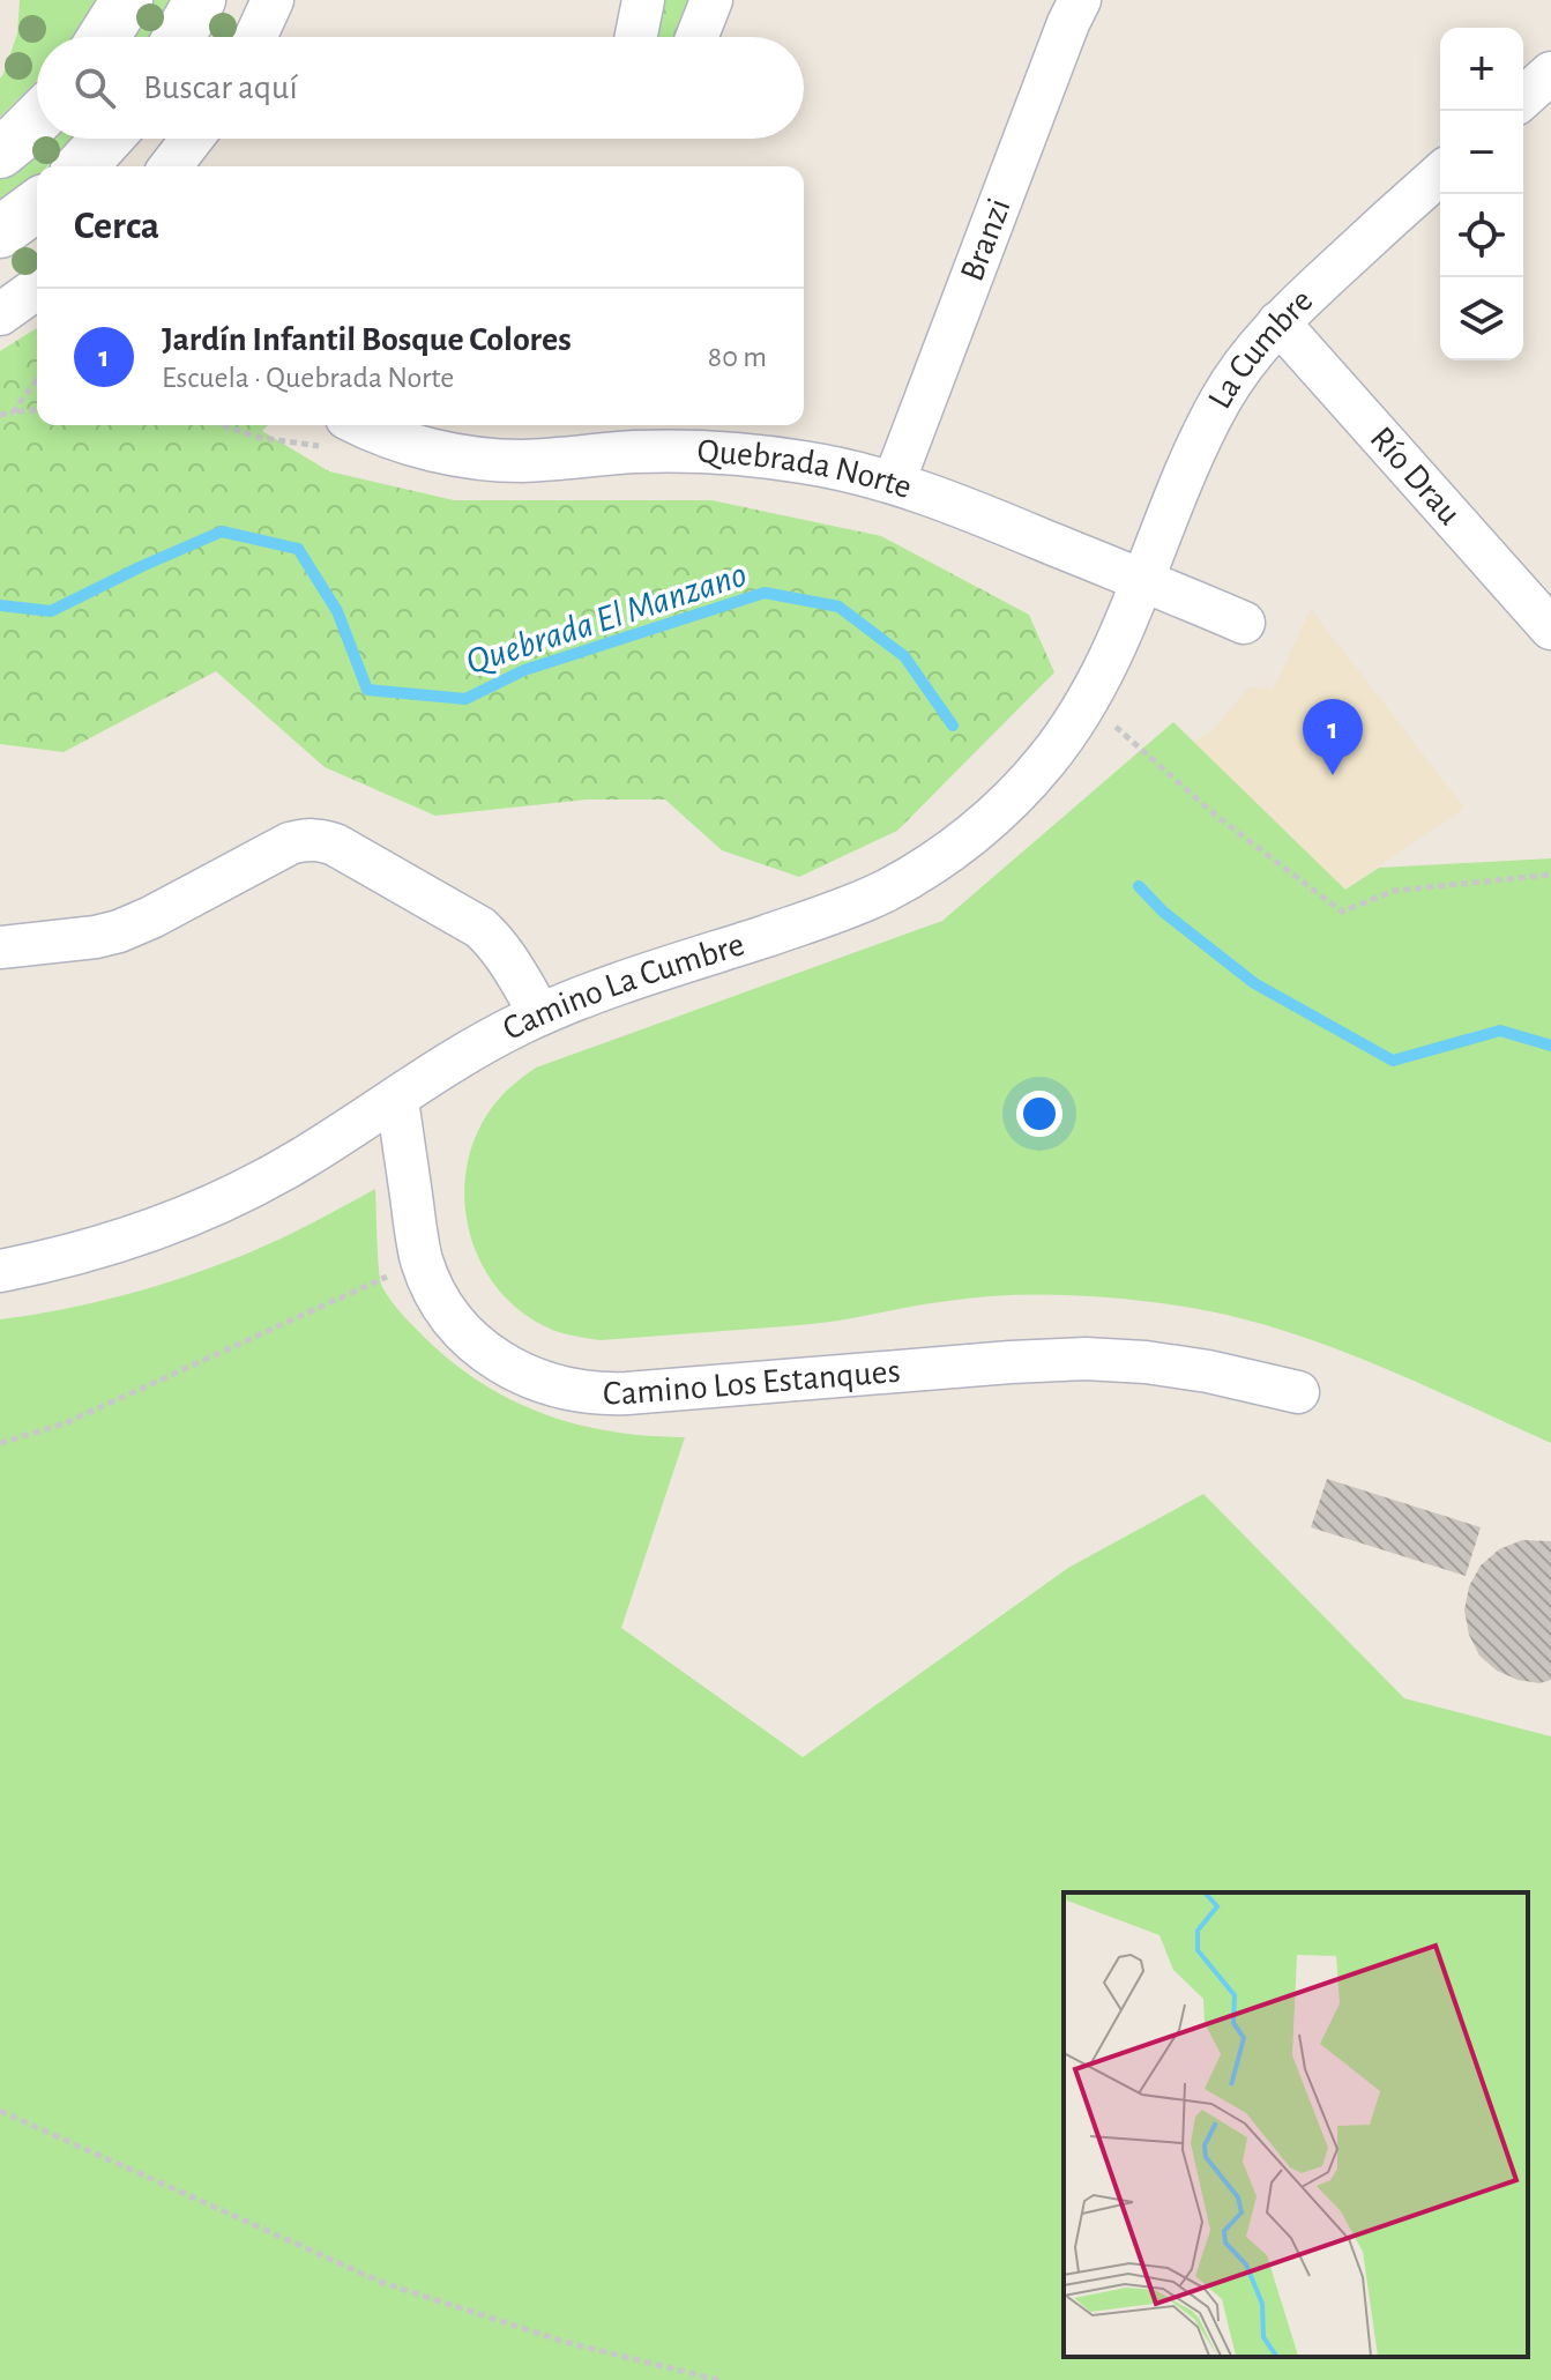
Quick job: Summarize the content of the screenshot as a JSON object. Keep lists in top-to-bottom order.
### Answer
{
  "streets": {
    "street": [
      "Branzi",
      "La Cumbre",
      "Quebrada Norte",
      "Río Drau",
      "Camino La Cumbre",
      "Camino Los Estanques"
    ]
  },
  "crossings": [
    ["Branzi", "Quebrada Norte"],
    ["La Cumbre", "Quebrada Norte"],
    ["La Cumbre", "Río Drau"],
    ["La Cumbre", "Camino La Cumbre"],
    ["Quebrada Norte", "Camino La Cumbre"],
    ["Camino La Cumbre", "Camino Los Estanques"]
  ],
  "water": ["Quebrada El Manzano"],
  "page": {
    "map_buttons": ["+", "−"],
    "search": "Buscar aquí",
    "heading": "Cerca",
    "list": [
      {
        "mark": "1",
        "name": "Jardín Infantil Bosque Colores",
        "note": "Escuela · Quebrada Norte",
        "value": "80 m"
      }
    ],
    "pins": "1"
  }
}
